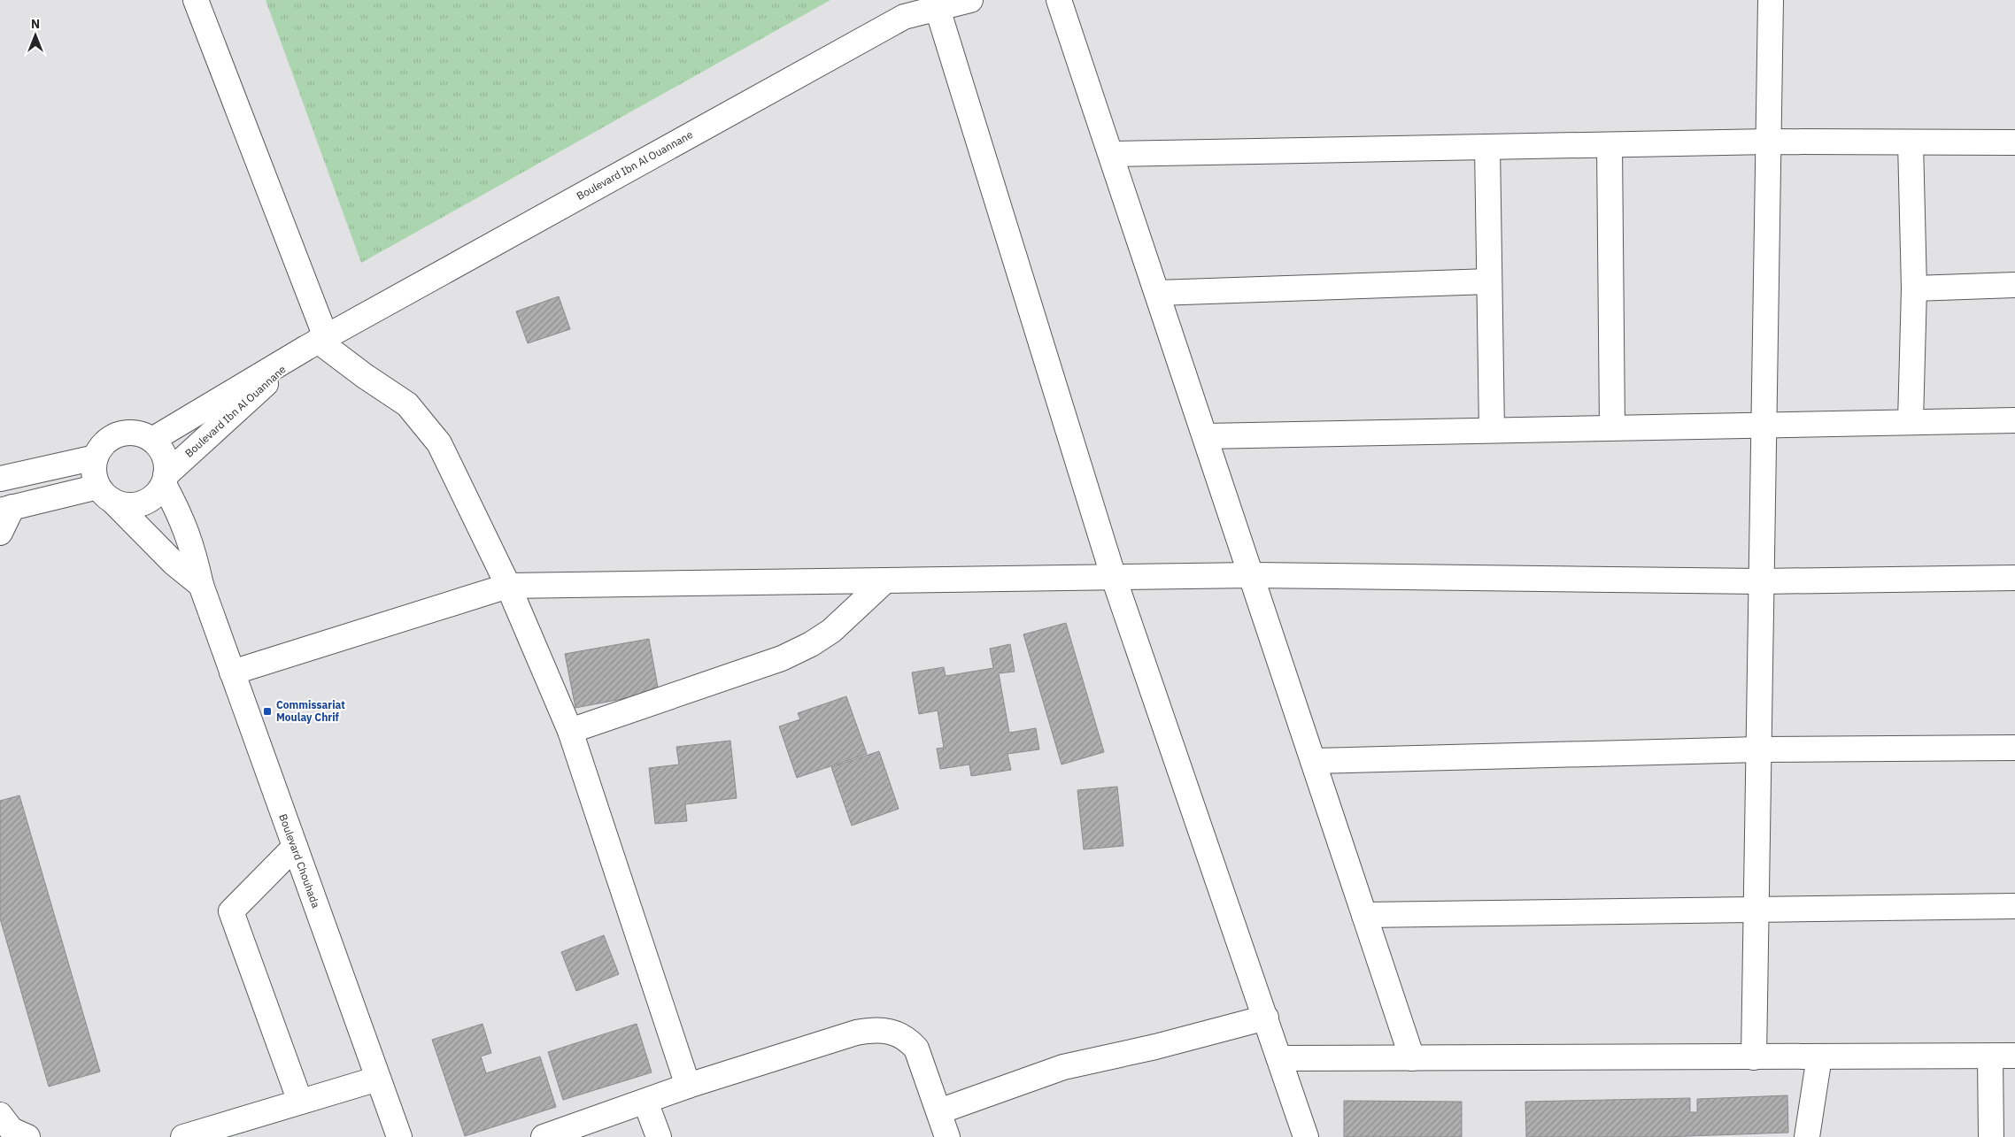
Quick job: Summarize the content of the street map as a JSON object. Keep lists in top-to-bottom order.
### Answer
{
  "streets": {
    "street": ["Boulevard Ibn Al Ouannane", "Boulevard Chouhada"]
  },
  "crossings": [
    ["Boulevard Ibn Al Ouannane", "Boulevard Chouhada"]
  ],
  "places": {
    "transit": ["Commissariat Moulay Chrif"]
  },
  "north": "top"
}
